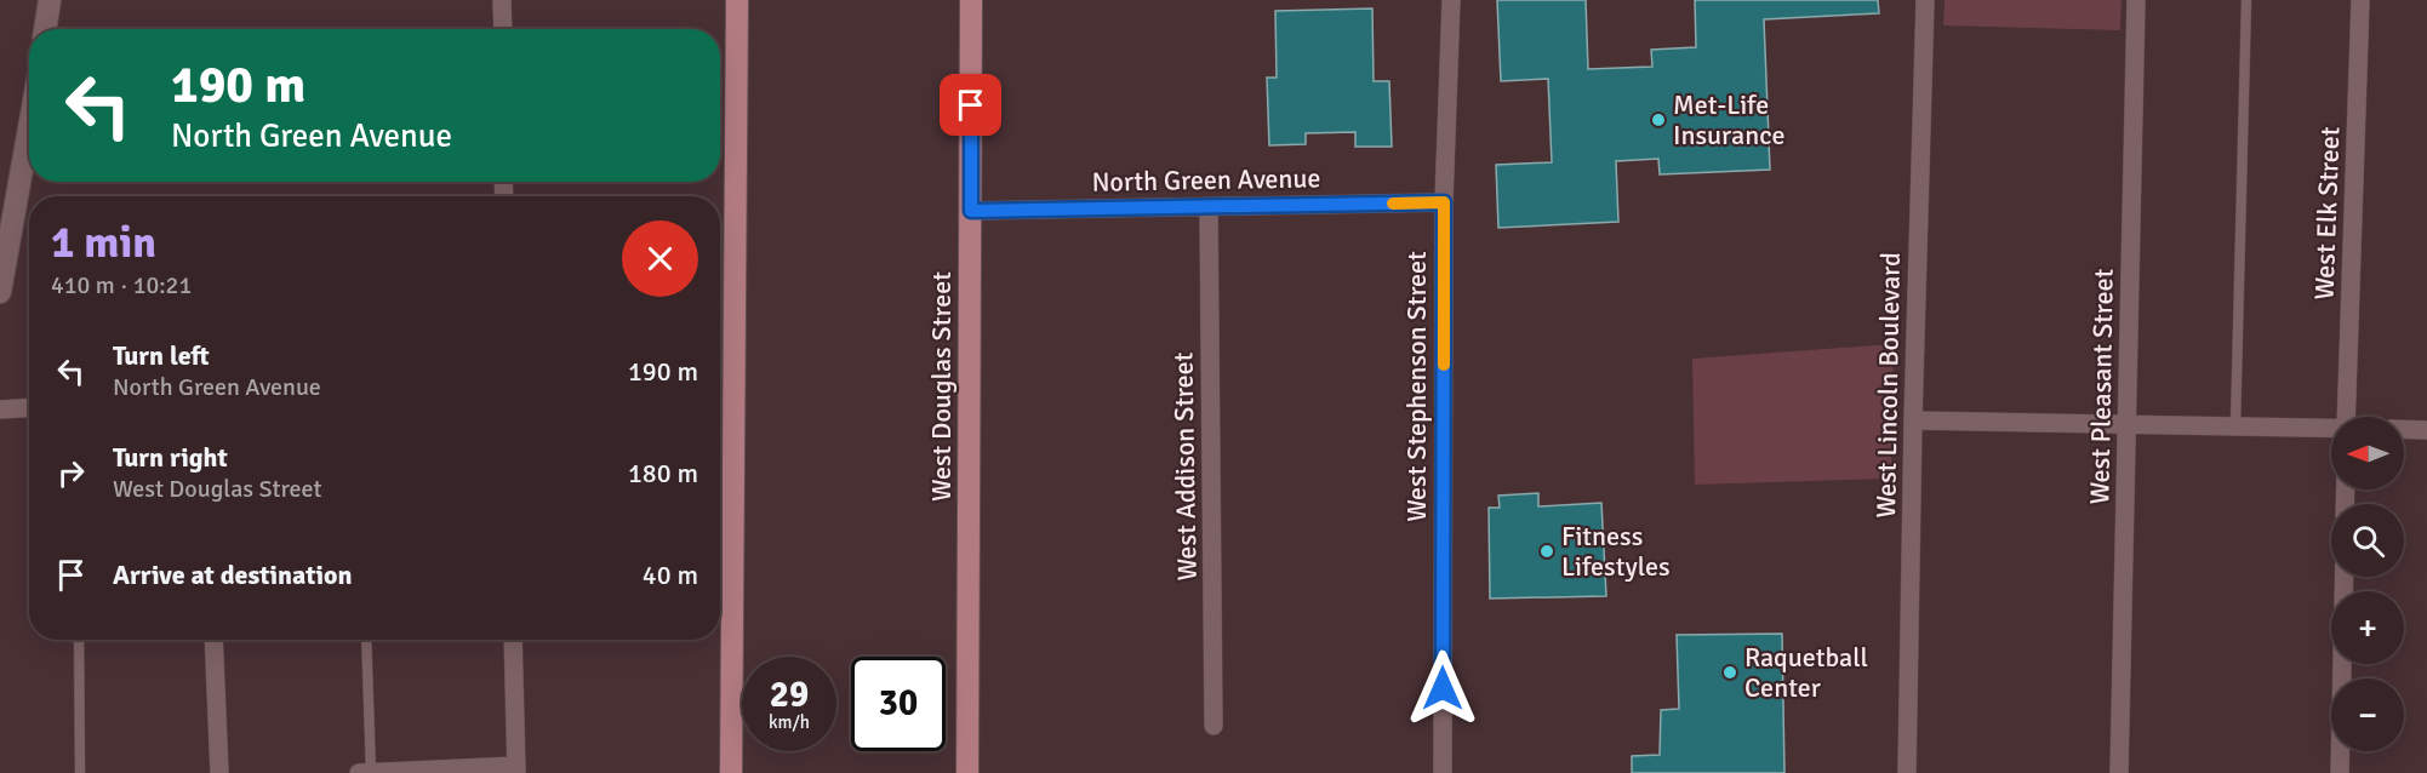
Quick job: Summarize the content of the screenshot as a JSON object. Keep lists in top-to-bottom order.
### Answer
{
  "streets": {
    "main road": ["West Douglas Street"],
    "street": [
      "North Green Avenue",
      "West Elk Street",
      "West Lincoln Boulevard",
      "West Stephenson Street",
      "West Pleasant Street",
      "West Addison Street"
    ]
  },
  "crossings": [
    ["North Green Avenue", "West Douglas Street"],
    ["North Green Avenue", "West Stephenson Street"],
    ["North Green Avenue", "West Addison Street"]
  ],
  "places": ["Met-Life Insurance", "Fitness Lifestyles", "Raquetball Center"],
  "north": "left",
  "page": {
    "turn": ["190 m", "North Green Avenue"],
    "heading": ["1 min", "410 m · 10:21"],
    "list": [
      {
        "name": "Turn left",
        "note": "North Green Avenue",
        "value": "190 m"
      },
      {
        "name": "Turn right",
        "note": "West Douglas Street",
        "value": "180 m"
      },
      {
        "name": "Arrive at destination",
        "value": "40 m"
      }
    ],
    "map_buttons": ["+", "−"],
    "speed": "29 km/h",
    "limit": "30"
  }
}
